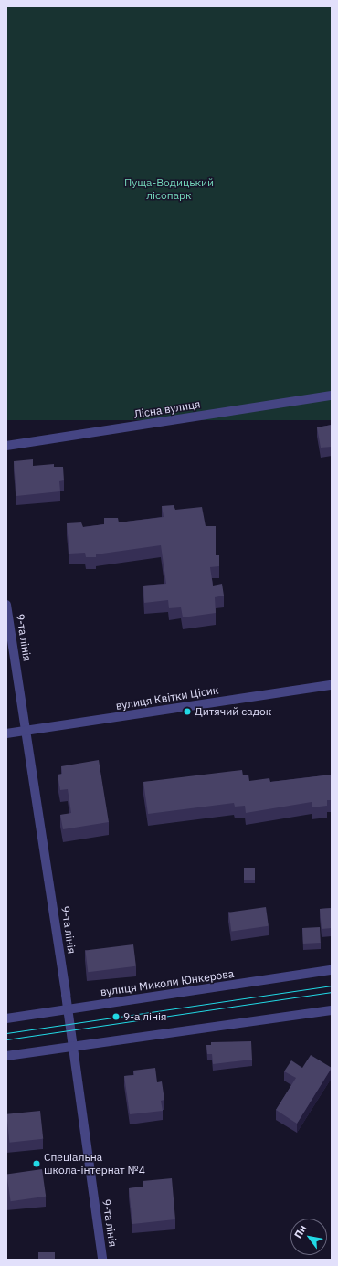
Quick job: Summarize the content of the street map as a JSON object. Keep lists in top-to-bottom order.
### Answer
{
  "streets": {
    "street": [
      "Лісна вулиця",
      "9-та лінія",
      "вулиця Квітки Цісик",
      "вулиця Миколи Юнкерова"
    ]
  },
  "crossings": [
    ["9-та лінія", "вулиця Квітки Цісик"],
    ["9-та лінія", "вулиця Миколи Юнкерова"]
  ],
  "parks": ["Пуща-Водицький лісопарк"],
  "places": ["Дитячий садок", "9-а лінія", "Спеціальна школа-інтернат №4"],
  "north": "top left"
}
